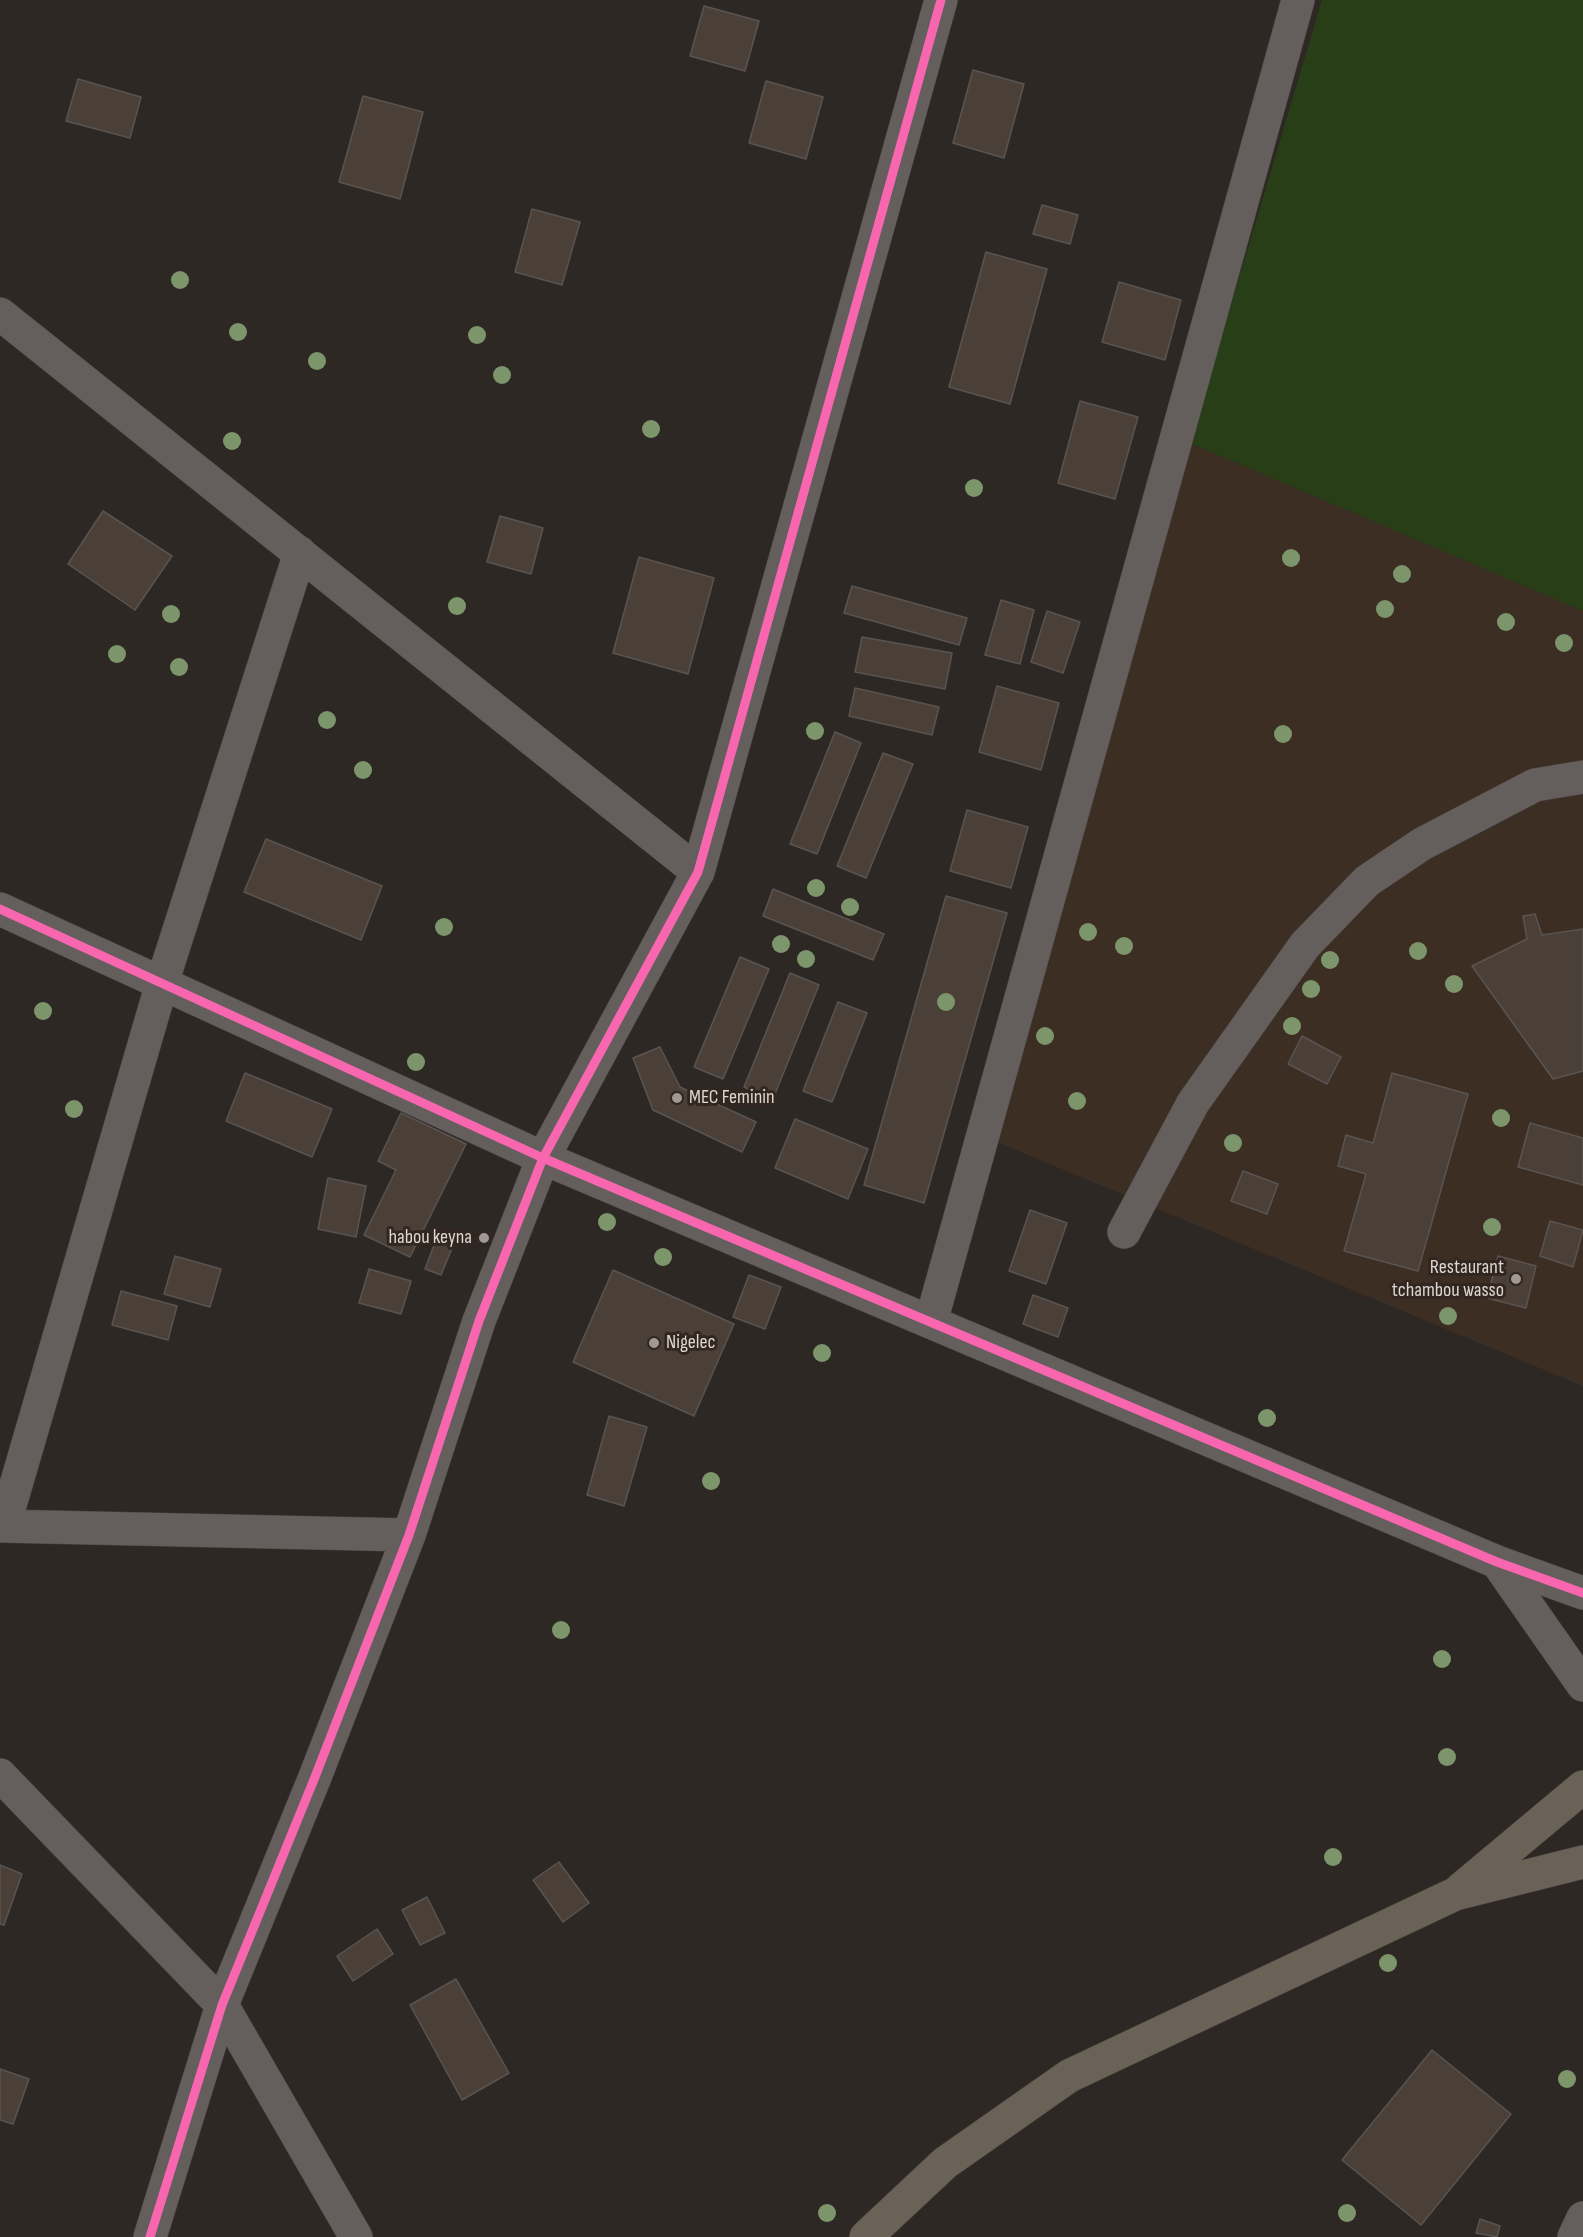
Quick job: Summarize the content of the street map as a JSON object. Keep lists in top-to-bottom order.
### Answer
{
  "places": [
    "MEC Feminin",
    "habou keyna",
    "Restaurant tchambou wasso",
    "Nigelec"
  ]
}
